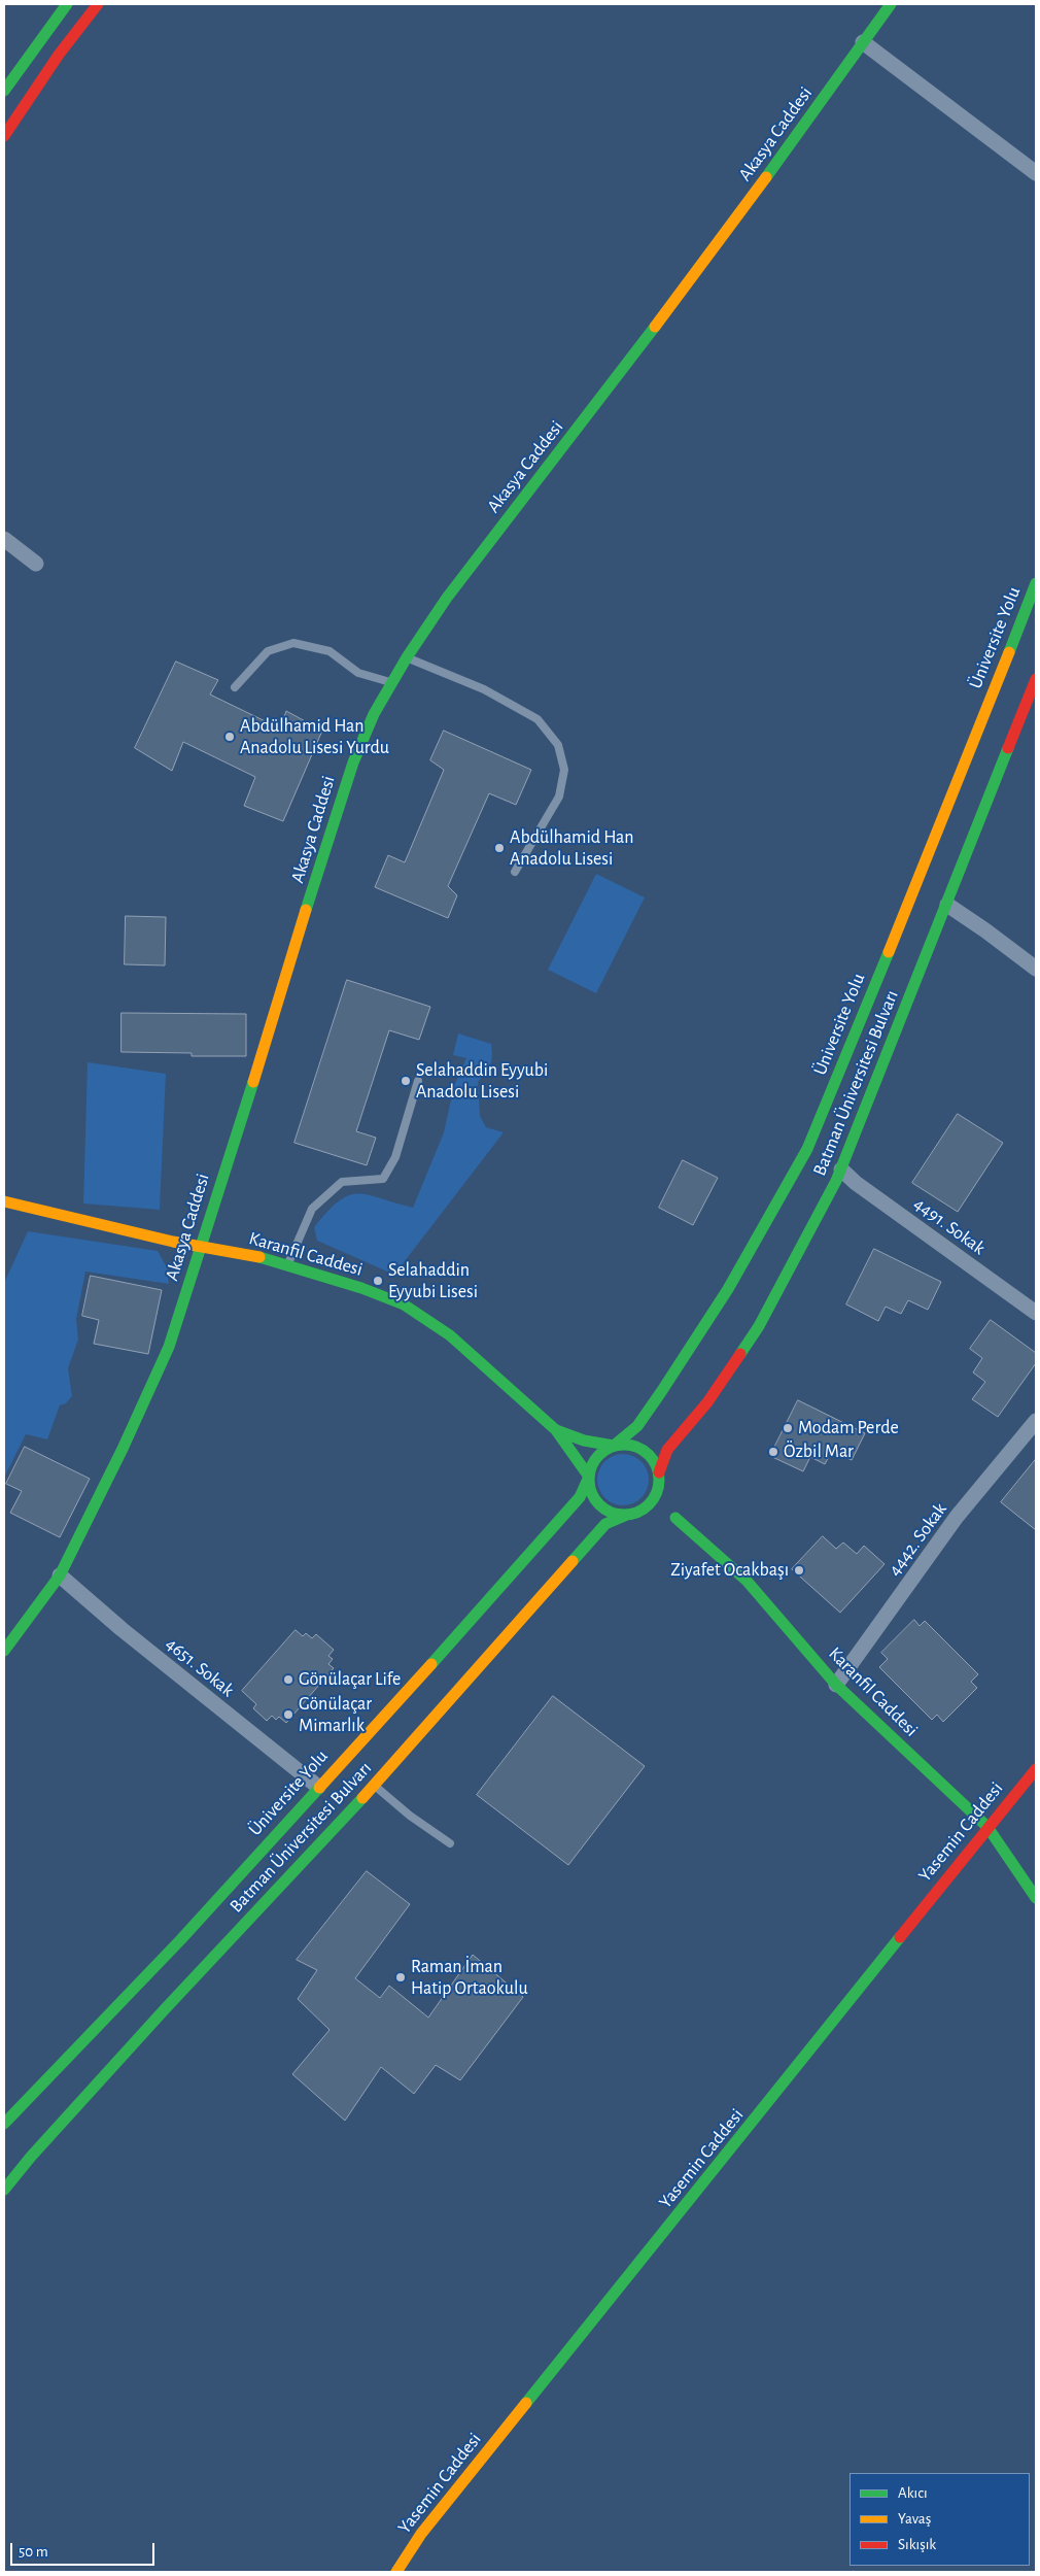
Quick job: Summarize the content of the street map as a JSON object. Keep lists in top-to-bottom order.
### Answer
{
  "streets": {
    "street": [
      "Akasya Caddesi",
      "Üniversite Yolu",
      "Batman Üniversitesi Bulvarı",
      "4491. Sokak",
      "Karanfil Caddesi",
      "4442. Sokak",
      "4651. Sokak",
      "Yasemin Caddesi"
    ]
  },
  "crossings": [
    ["Akasya Caddesi", "Karanfil Caddesi"],
    ["Akasya Caddesi", "4651. Sokak"],
    ["Üniversite Yolu", "Batman Üniversitesi Bulvarı"],
    ["Üniversite Yolu", "4651. Sokak"],
    ["Batman Üniversitesi Bulvarı", "4491. Sokak"],
    ["Karanfil Caddesi", "4442. Sokak"],
    ["Karanfil Caddesi", "Yasemin Caddesi"]
  ],
  "places": [
    "Abdülhamid Han Anadolu Lisesi Yurdu",
    "Abdülhamid Han Anadolu Lisesi",
    "Selahaddin Eyyubi Anadolu Lisesi",
    "Selahaddin Eyyubi Lisesi",
    "Modam Perde",
    "Özbil Mar",
    "Ziyafet Ocakbaşı",
    "Gönülaçar Life",
    "Gönülaçar Mimarlık",
    "Raman İman Hatip Ortaokulu"
  ],
  "legend": ["Akıcı", "Yavaş", "Sıkışık"],
  "scale_bar": "50 m"
}
